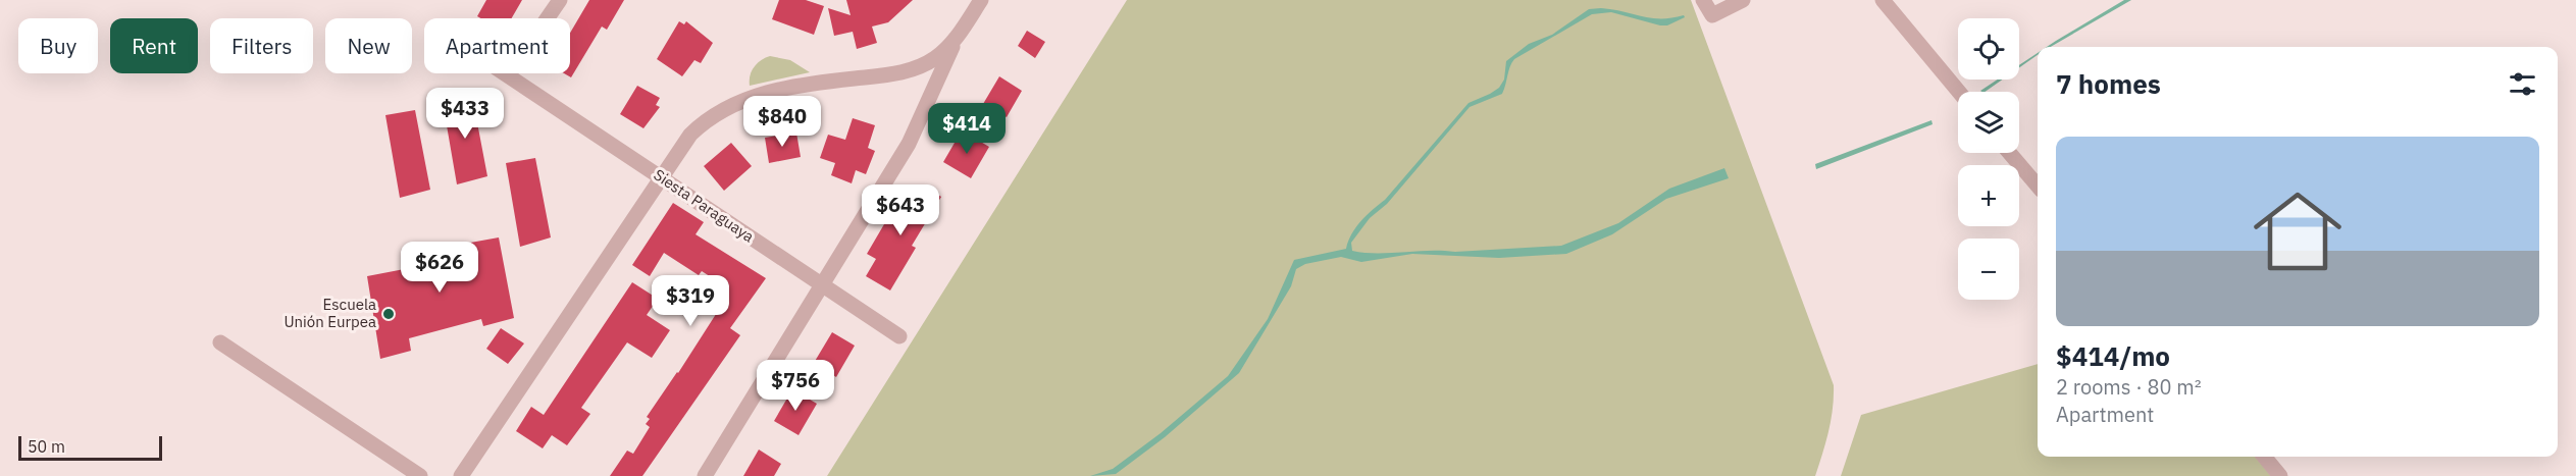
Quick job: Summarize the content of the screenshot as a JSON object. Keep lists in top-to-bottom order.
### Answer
{
  "streets": {
    "street": ["Siesta Paraguaya"]
  },
  "places": ["Escuela Unión Eurpea"],
  "scale_bar": "50 m",
  "page": {
    "map_buttons": ["+", "−"],
    "chip": [
      "Buy",
      "Rent",
      "Filters",
      "New",
      "Apartment"
    ],
    "heading": "7 homes",
    "price": [
      "$433",
      "$840",
      "$414",
      "$643",
      "$626",
      "$319",
      "$756"
    ],
    "list": [
      {
        "name": "$414/mo",
        "note": "2 rooms · 80 m² · Apartment"
      }
    ],
    "scale": "50 m"
  }
}
